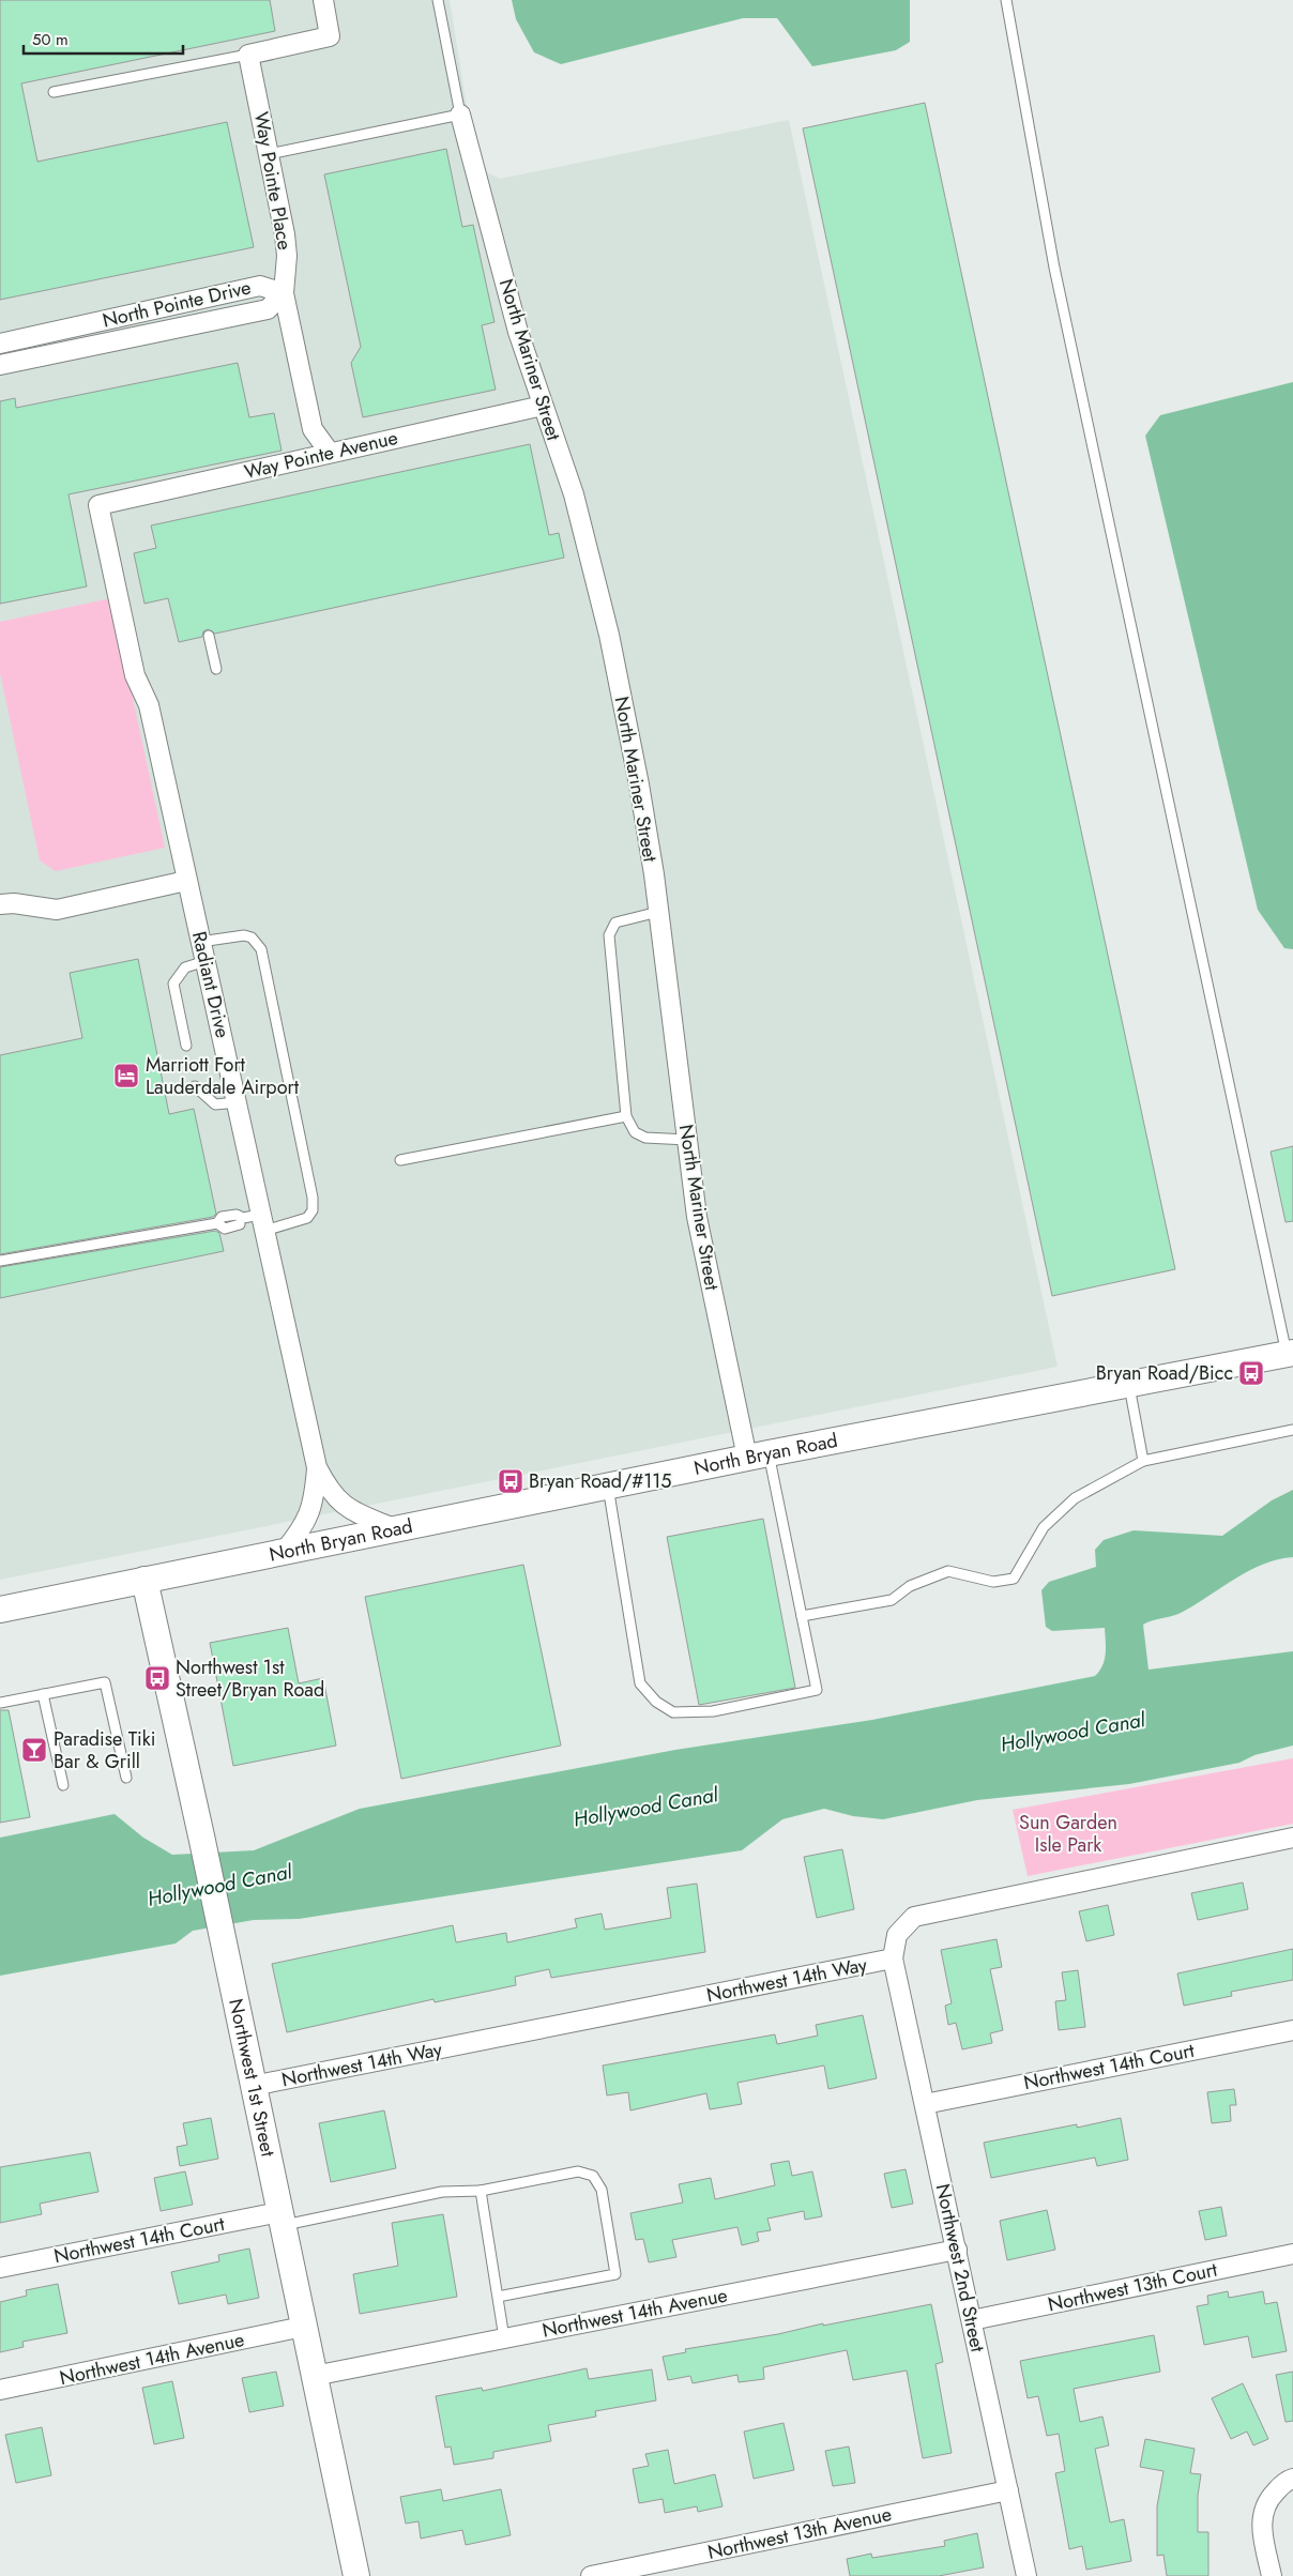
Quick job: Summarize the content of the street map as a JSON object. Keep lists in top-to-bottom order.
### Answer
{
  "streets": {
    "street": [
      "Way Pointe Place",
      "North Pointe Drive",
      "North Mariner Street",
      "Way Pointe Avenue",
      "Radiant Drive",
      "North Bryan Road",
      "Northwest 14th Way",
      "Northwest 14th Court",
      "Northwest 1st Street",
      "Northwest 2nd Street",
      "Northwest 13th Court",
      "Northwest 14th Avenue",
      "Northwest 13th Avenue"
    ]
  },
  "crossings": [
    ["Way Pointe Place", "North Pointe Drive"],
    ["Way Pointe Place", "Way Pointe Avenue"],
    ["North Mariner Street", "Way Pointe Avenue"],
    ["North Mariner Street", "North Bryan Road"],
    ["Way Pointe Avenue", "Radiant Drive"],
    ["Radiant Drive", "North Bryan Road"],
    ["North Bryan Road", "Northwest 1st Street"],
    ["Northwest 14th Way", "Northwest 1st Street"],
    ["Northwest 14th Way", "Northwest 2nd Street"],
    ["Northwest 14th Court", "Northwest 1st Street"],
    ["Northwest 14th Court", "Northwest 2nd Street"],
    ["Northwest 1st Street", "Northwest 14th Avenue"],
    ["Northwest 2nd Street", "Northwest 13th Court"],
    ["Northwest 2nd Street", "Northwest 14th Avenue"],
    ["Northwest 2nd Street", "Northwest 13th Avenue"]
  ],
  "water": ["Hollywood Canal"],
  "parks": ["Sun Garden Isle Park"],
  "places": {
    "hotel": ["Marriott Fort Lauderdale Airport"],
    "bus stop": ["Bryan Road/Bicc", "Bryan Road/#115", "Northwest 1st Street/Bryan Road"],
    "bar": ["Paradise Tiki Bar & Grill"]
  },
  "scale_bar": "50 m"
}
